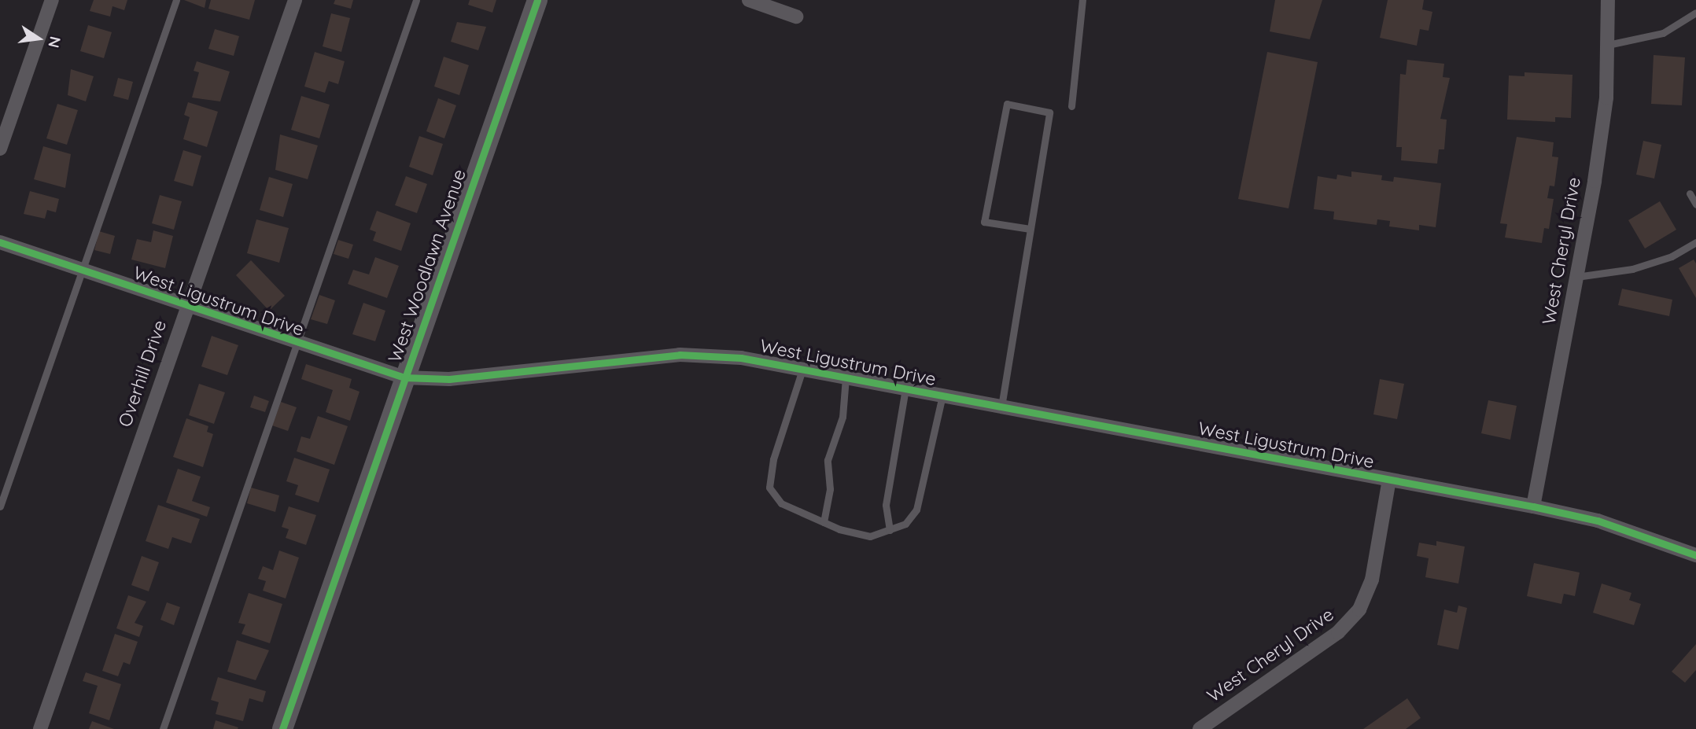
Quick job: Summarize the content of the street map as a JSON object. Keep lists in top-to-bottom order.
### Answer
{
  "streets": {
    "street": [
      "West Cheryl Drive",
      "West Woodlawn Avenue",
      "West Ligustrum Drive",
      "Overhill Drive"
    ]
  },
  "crossings": [
    ["West Cheryl Drive", "West Ligustrum Drive"],
    ["West Woodlawn Avenue", "West Ligustrum Drive"],
    ["West Ligustrum Drive", "Overhill Drive"]
  ],
  "north": "right"
}
